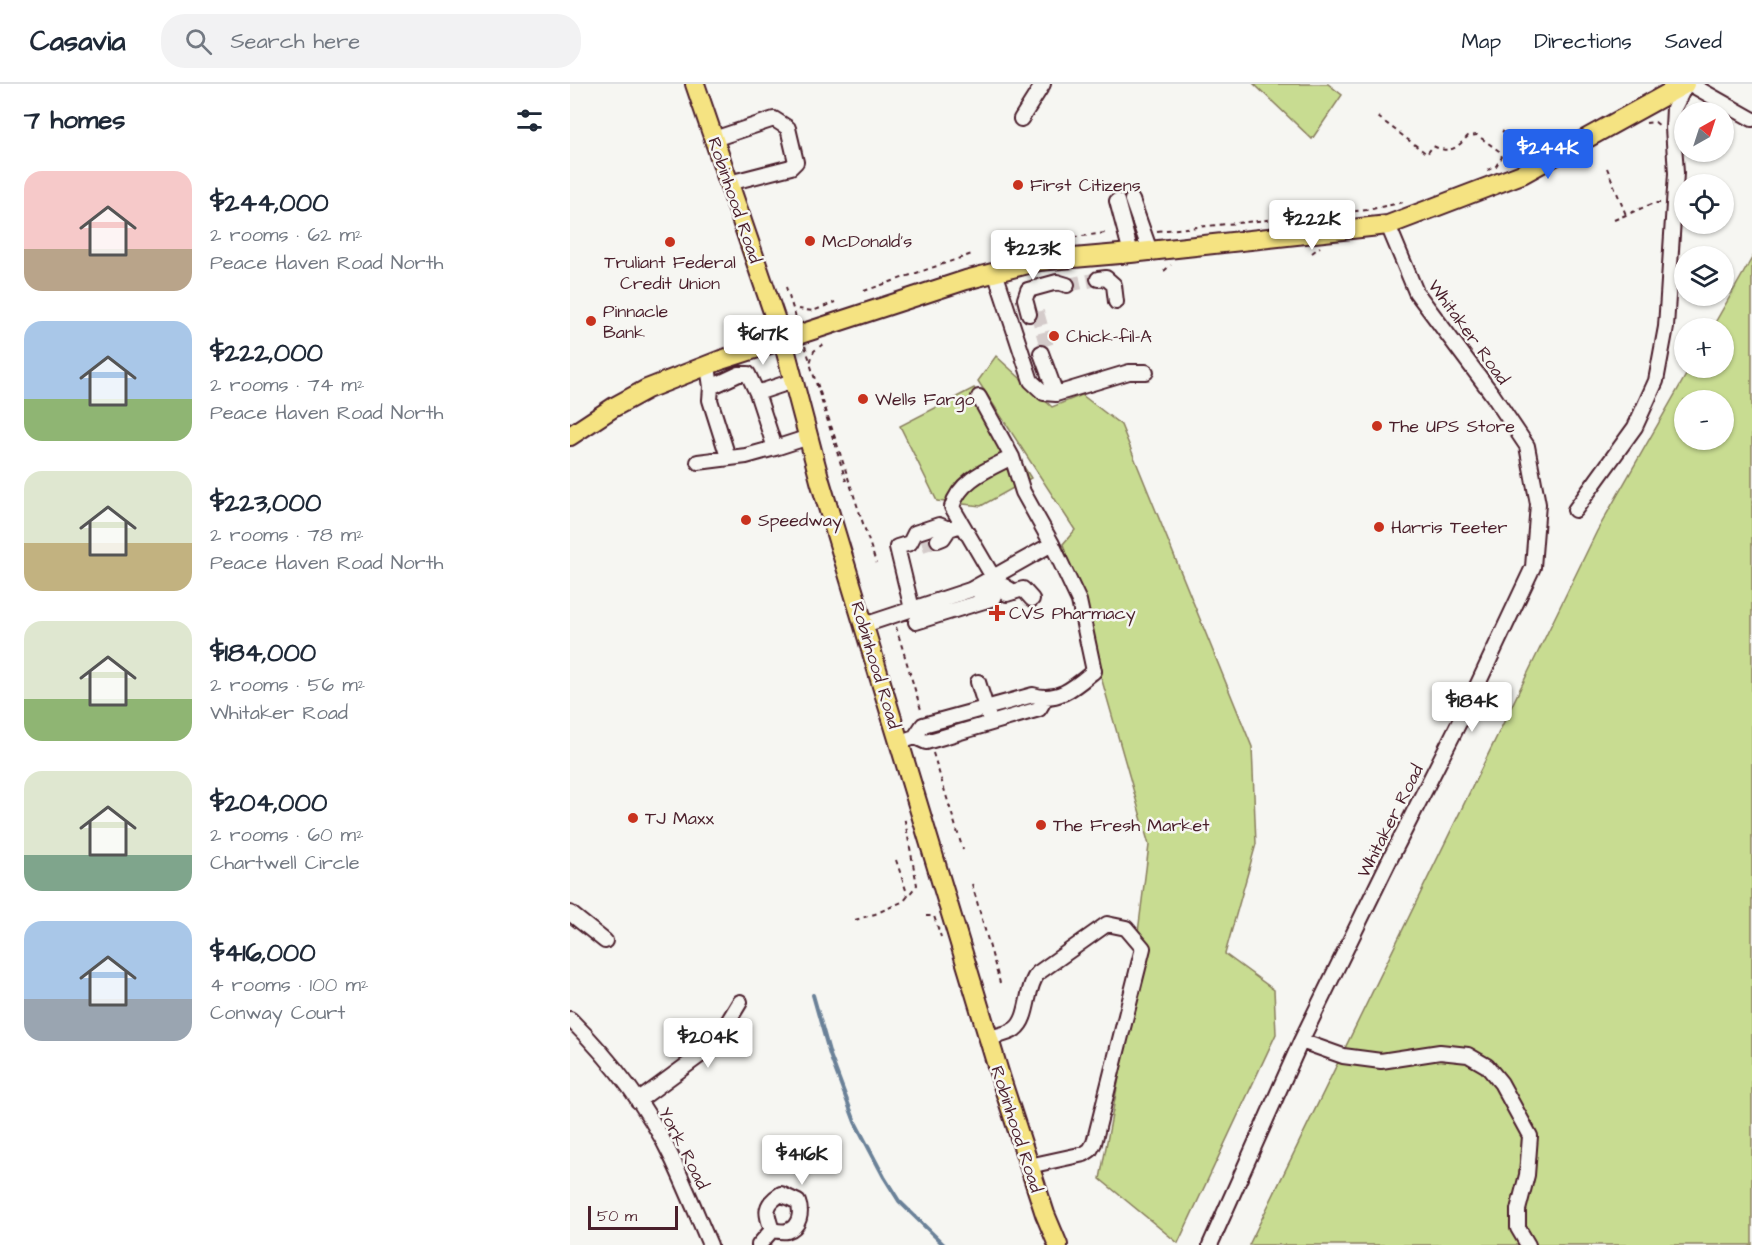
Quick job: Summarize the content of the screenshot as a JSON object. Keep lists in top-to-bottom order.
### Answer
{
  "streets": {
    "main road": ["Robinhood Road"],
    "street": ["Whitaker Road", "York Road"]
  },
  "places": {
    "other": [
      "First Citizens",
      "McDonald's",
      "Truliant Federal Credit Union",
      "Pinnacle Bank",
      "Chick-fil-A",
      "Wells Fargo",
      "The UPS Store",
      "Speedway",
      "Harris Teeter",
      "TJ Maxx",
      "The Fresh Market"
    ],
    "health": ["CVS Pharmacy"]
  },
  "scale_bar": "50 m",
  "north": "top right",
  "page": {
    "header": "Casavia",
    "search": "Search here",
    "nav": ["Map", "Directions", "Saved"],
    "heading": "7 homes",
    "map_buttons": ["+", "−"],
    "price": [
      "$244K",
      "$222K",
      "$223K",
      "$617K",
      "$184K",
      "$204K",
      "$416K"
    ],
    "list": [
      {
        "name": "$244,000",
        "note": "2 rooms · 62 m² · Peace Haven Road North"
      },
      {
        "name": "$222,000",
        "note": "2 rooms · 74 m² · Peace Haven Road North"
      },
      {
        "name": "$223,000",
        "note": "2 rooms · 78 m² · Peace Haven Road North"
      },
      {
        "name": "$184,000",
        "note": "2 rooms · 56 m² · Whitaker Road"
      },
      {
        "name": "$204,000",
        "note": "2 rooms · 60 m² · Chartwell Circle"
      },
      {
        "name": "$416,000",
        "note": "4 rooms · 100 m² · Conway Court"
      }
    ],
    "scale": "50 m"
  }
}
